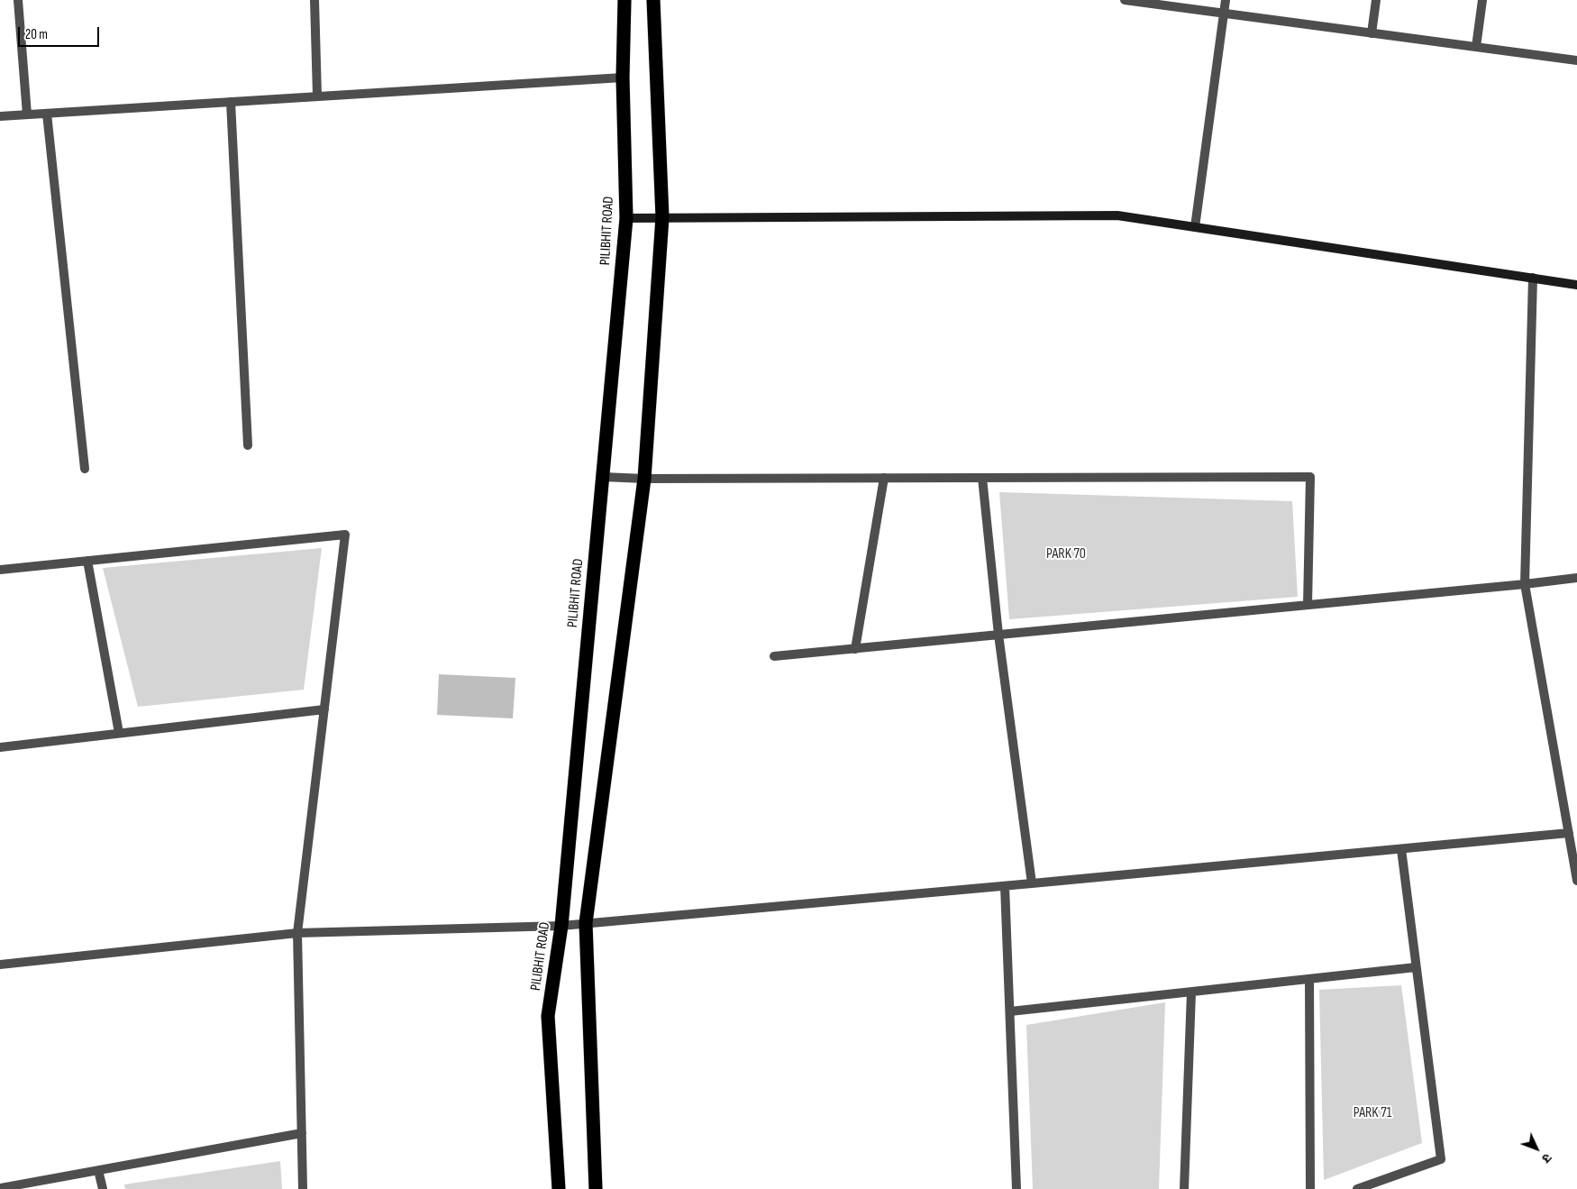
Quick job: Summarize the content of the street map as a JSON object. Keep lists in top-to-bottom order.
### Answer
{
  "streets": {
    "highway": ["PILIBHIT ROAD"]
  },
  "parks": ["PARK 70", "PARK 71"],
  "scale_bar": "20 m",
  "north": "bottom right"
}
